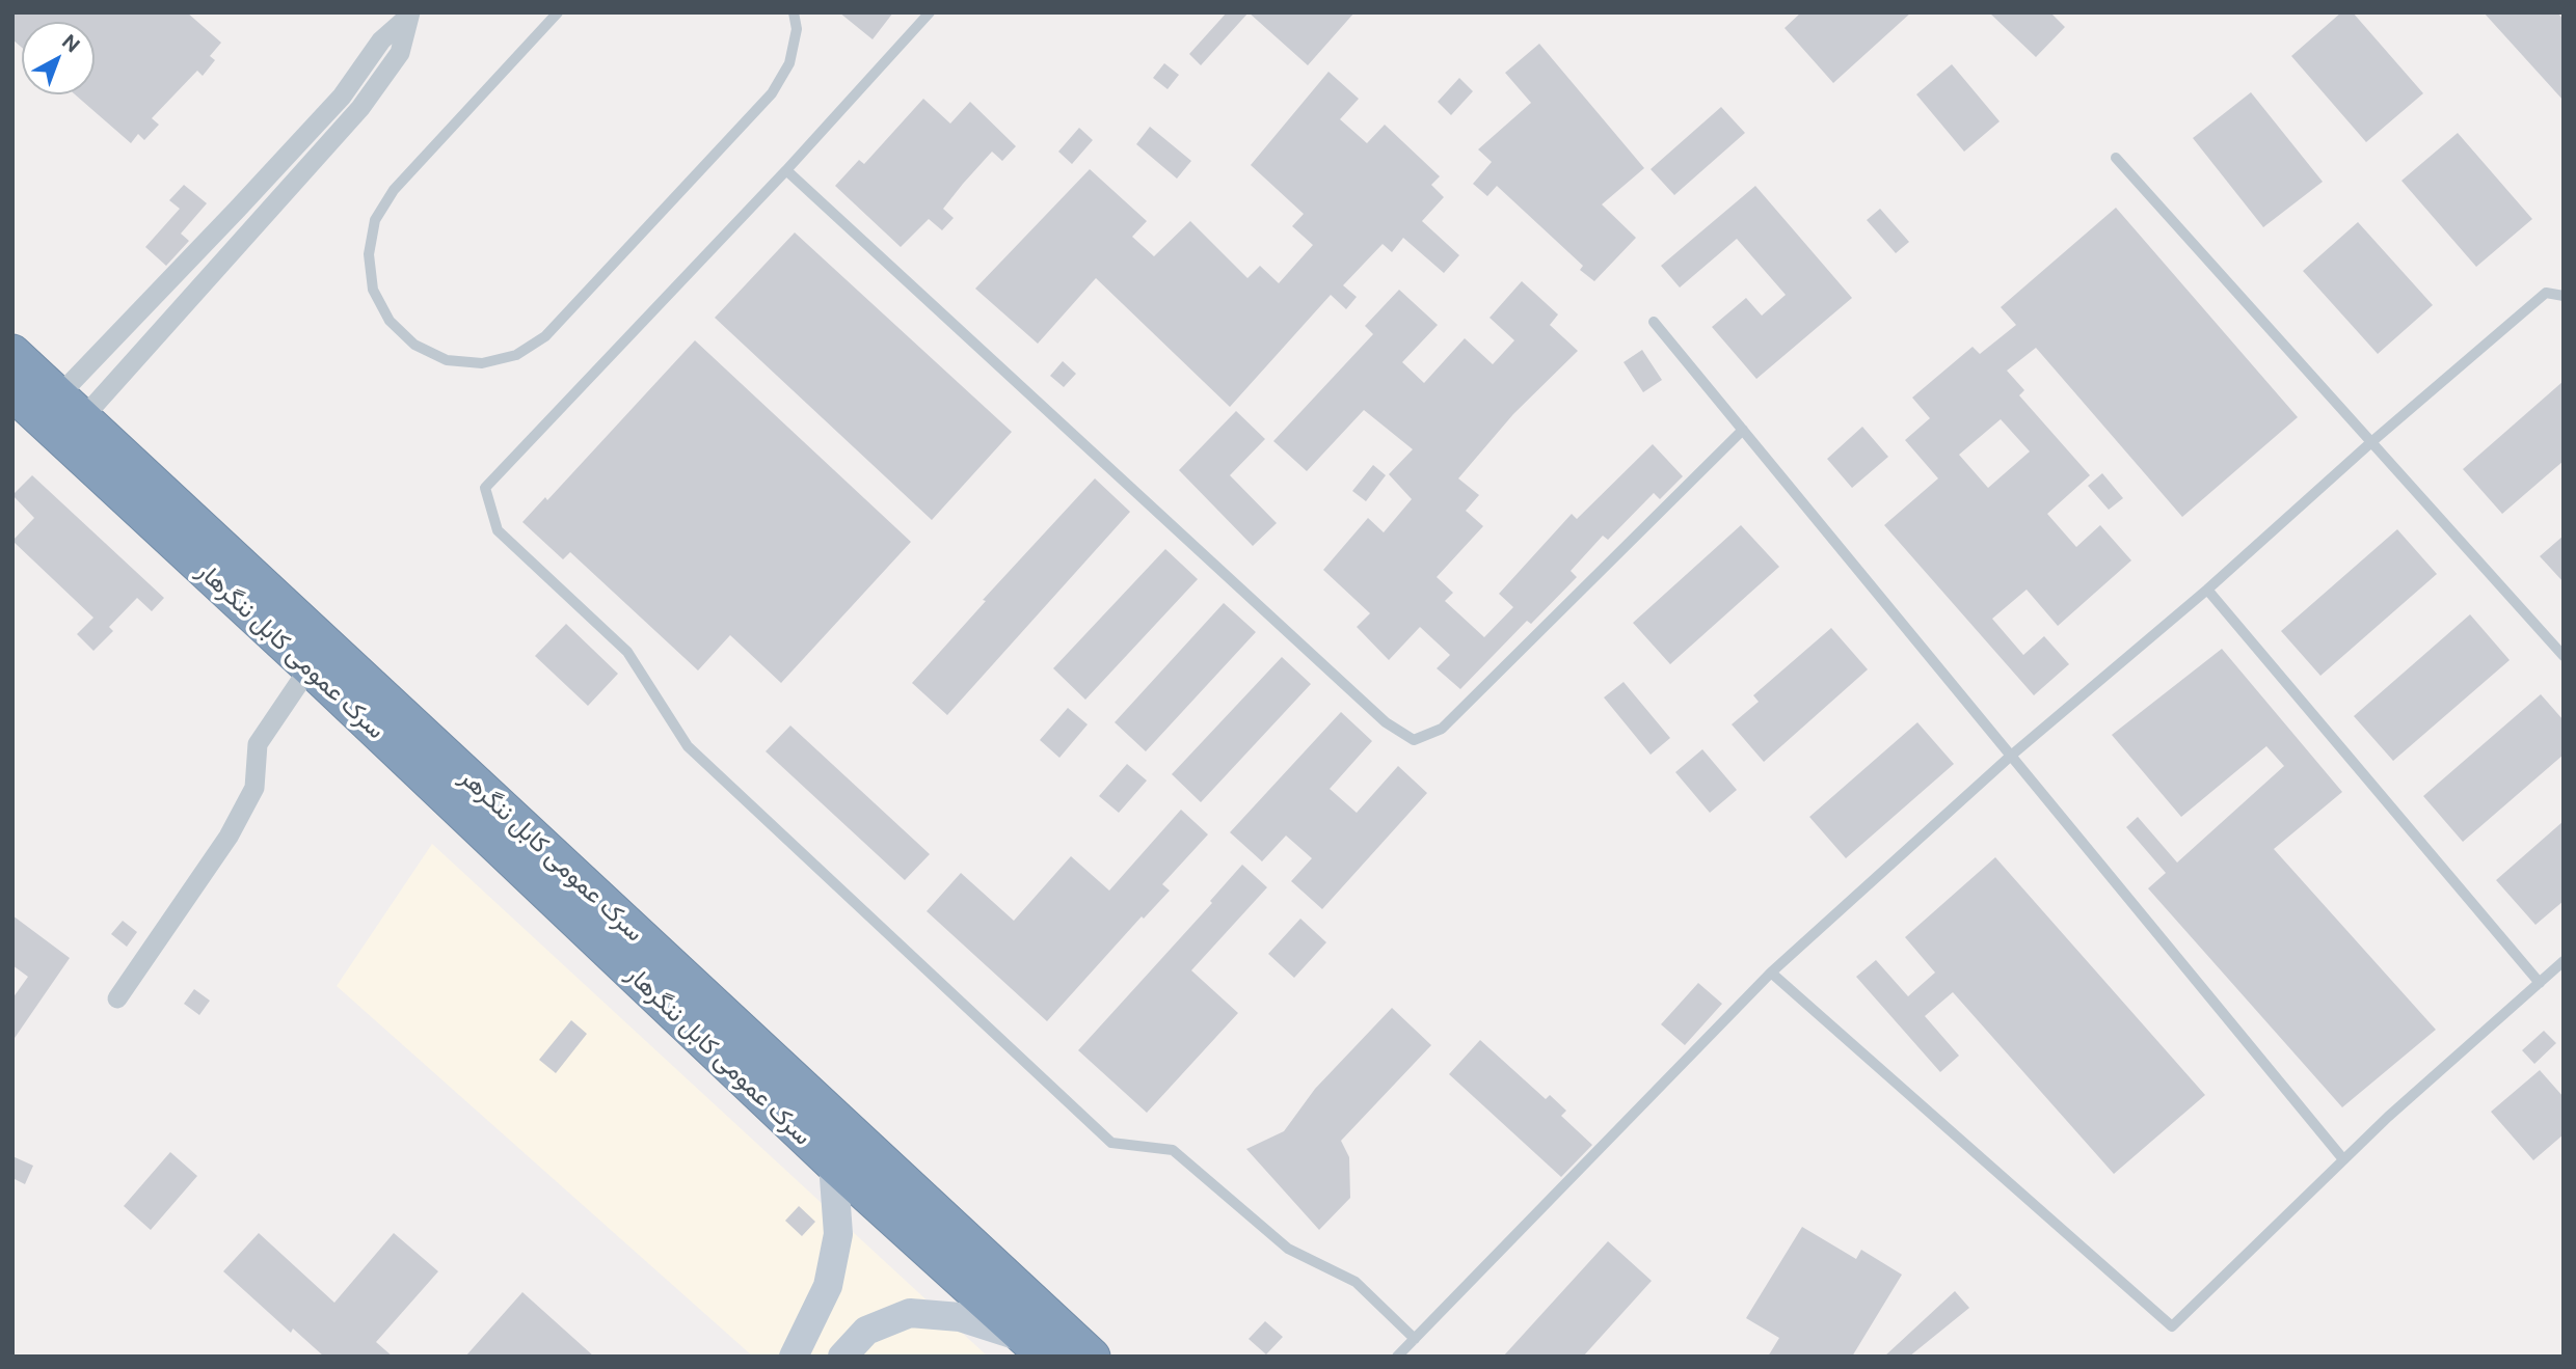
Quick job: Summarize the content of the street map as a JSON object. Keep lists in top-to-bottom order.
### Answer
{
  "streets": {
    "highway": ["سرک عمومی کابل ننگرهار", "سرک عمومی کابل ننگرهر"]
  },
  "crossings": [
    ["سرک عمومی کابل ننگرهار", "سرک عمومی کابل ننگرهر"]
  ],
  "north": "top right"
}
